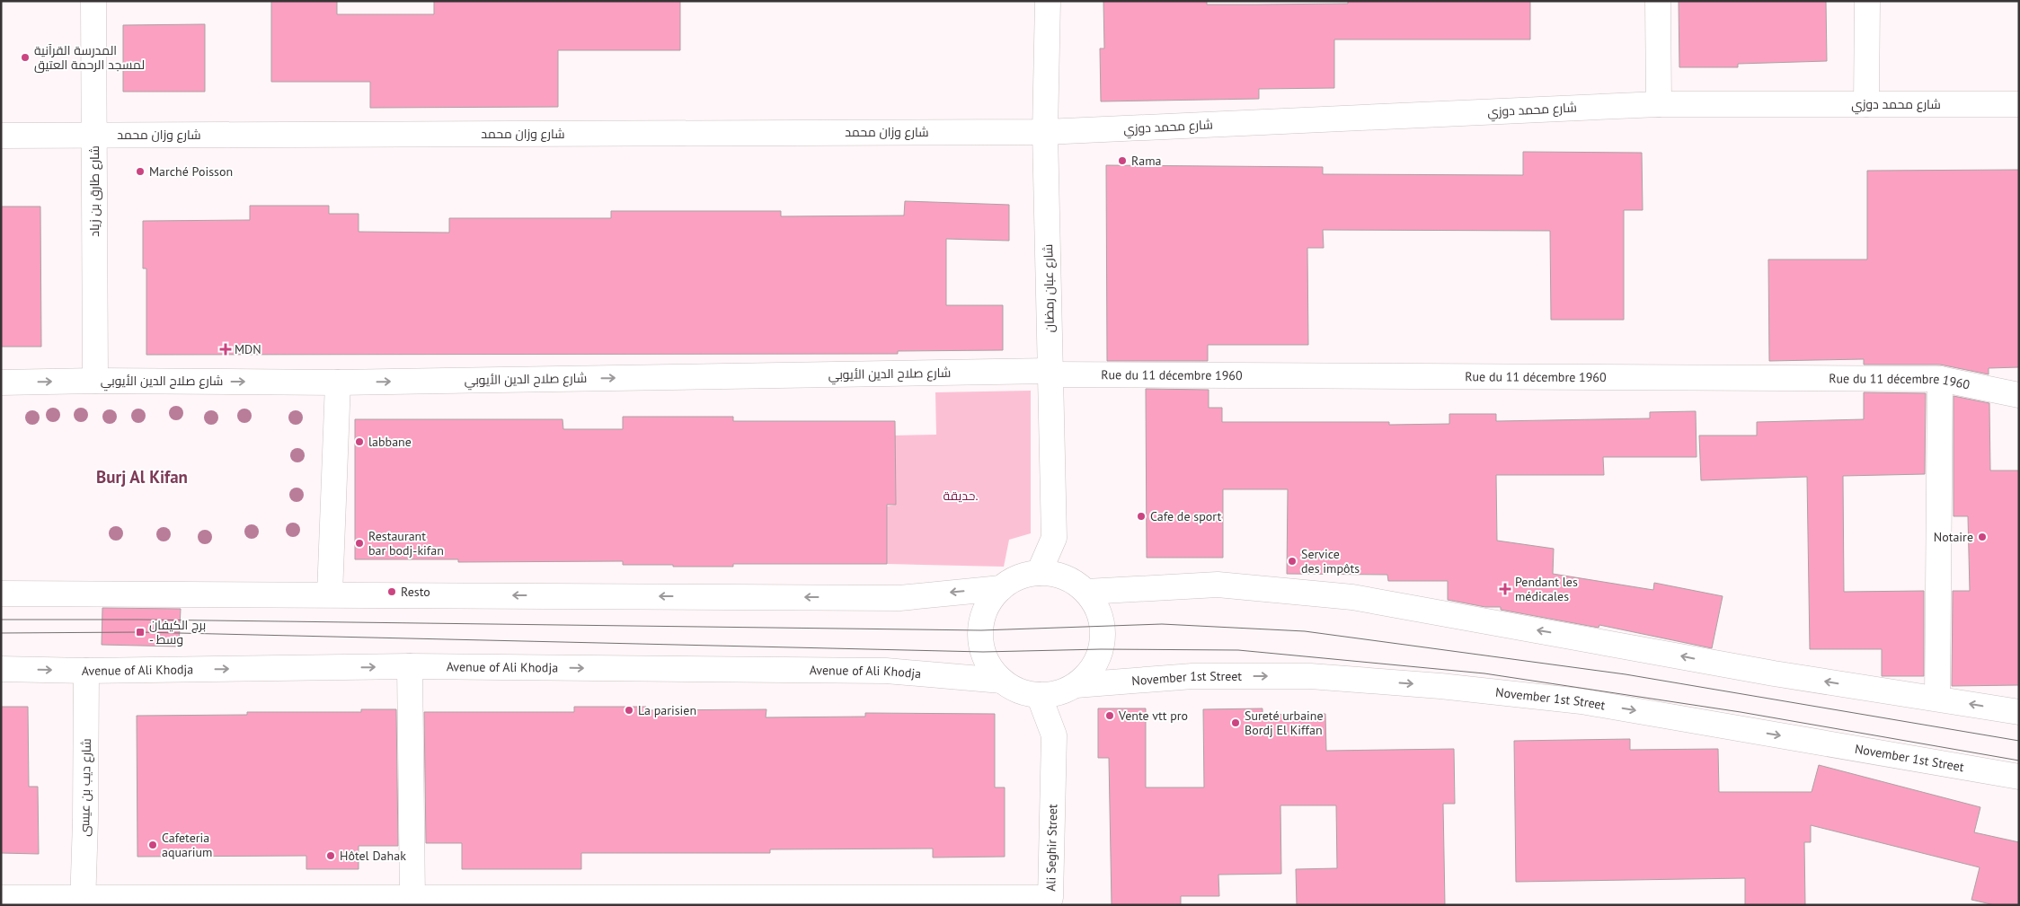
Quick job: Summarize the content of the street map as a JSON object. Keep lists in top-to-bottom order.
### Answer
{
  "streets": {
    "street": [
      "شارع محمد دوزي",
      "شارع وزان محمد",
      "شارع طارق بن زياد",
      "شارع عبان رمضان",
      "شارع صلاح الدين الأيوبي",
      "Rue du 11 décembre 1960",
      "Avenue of Ali Khodja",
      "November 1st Street",
      "شارع ديب بن عيسى",
      "Ali Seghir Street"
    ]
  },
  "crossings": [
    ["شارع محمد دوزي", "شارع وزان محمد"],
    ["شارع محمد دوزي", "شارع عبان رمضان"],
    ["شارع وزان محمد", "شارع طارق بن زياد"],
    ["شارع وزان محمد", "شارع عبان رمضان"],
    ["شارع طارق بن زياد", "شارع صلاح الدين الأيوبي"],
    ["شارع عبان رمضان", "شارع صلاح الدين الأيوبي"],
    ["شارع عبان رمضان", "Rue du 11 décembre 1960"],
    ["شارع عبان رمضان", "Avenue of Ali Khodja"],
    ["شارع عبان رمضان", "November 1st Street"],
    ["شارع عبان رمضان", "Ali Seghir Street"],
    ["شارع صلاح الدين الأيوبي", "Rue du 11 décembre 1960"],
    ["Avenue of Ali Khodja", "November 1st Street"],
    ["Avenue of Ali Khodja", "شارع ديب بن عيسى"],
    ["Avenue of Ali Khodja", "Ali Seghir Street"],
    ["November 1st Street", "Ali Seghir Street"],
    ["شارع ديب بن عيسى", "Ali Seghir Street"]
  ],
  "districts": ["Burj Al Kifan"],
  "parks": ["حديقة."],
  "places": {
    "other": [
      "المدرسة القرآنية لمسجد الرحمة العتيق",
      "Rama",
      "Marché Poisson",
      "labbane",
      "Cafe de sport",
      "Notaire",
      "Restaurant bar bodj-kifan",
      "Service des impôts",
      "Resto",
      "La parisien",
      "Vente vtt pro",
      "Sureté urbaine Bordj El Kiffan",
      "Cafeteria aquarium",
      "Hôtel Dahak"
    ],
    "health": ["MDN", "Pendant les médicales"],
    "transit": ["برج الكيفان - وسط"]
  }
}
